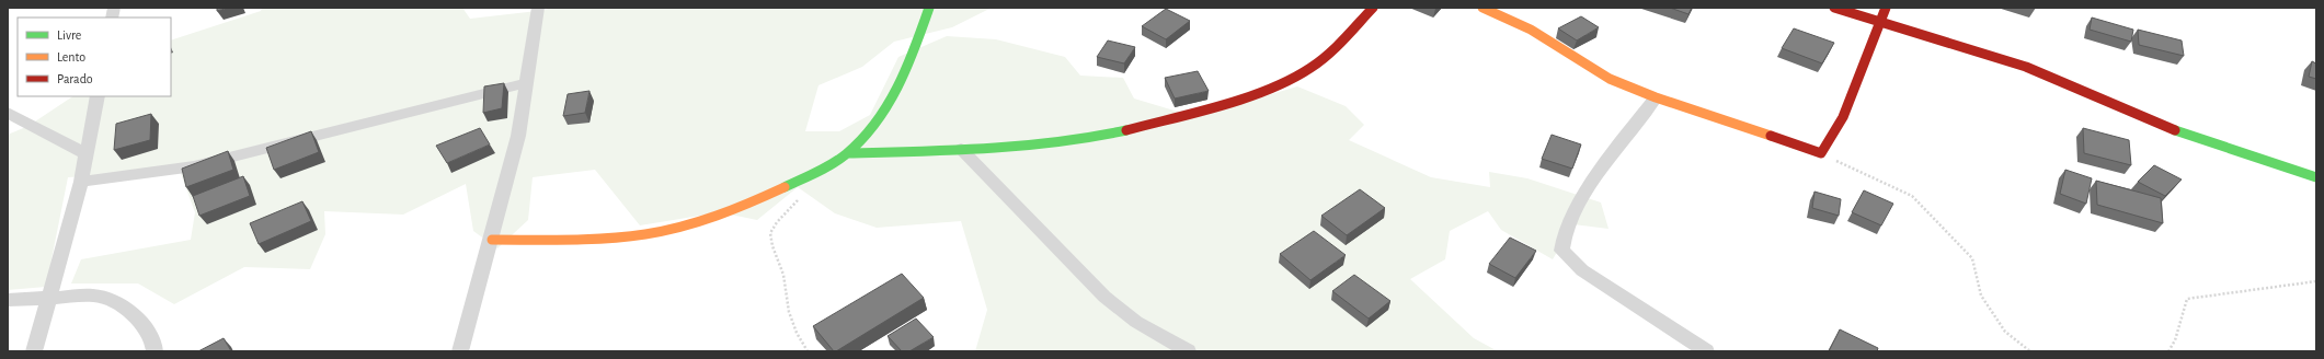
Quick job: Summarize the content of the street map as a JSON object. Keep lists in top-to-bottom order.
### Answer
{
  "legend": ["Livre", "Lento", "Parado"]
}
